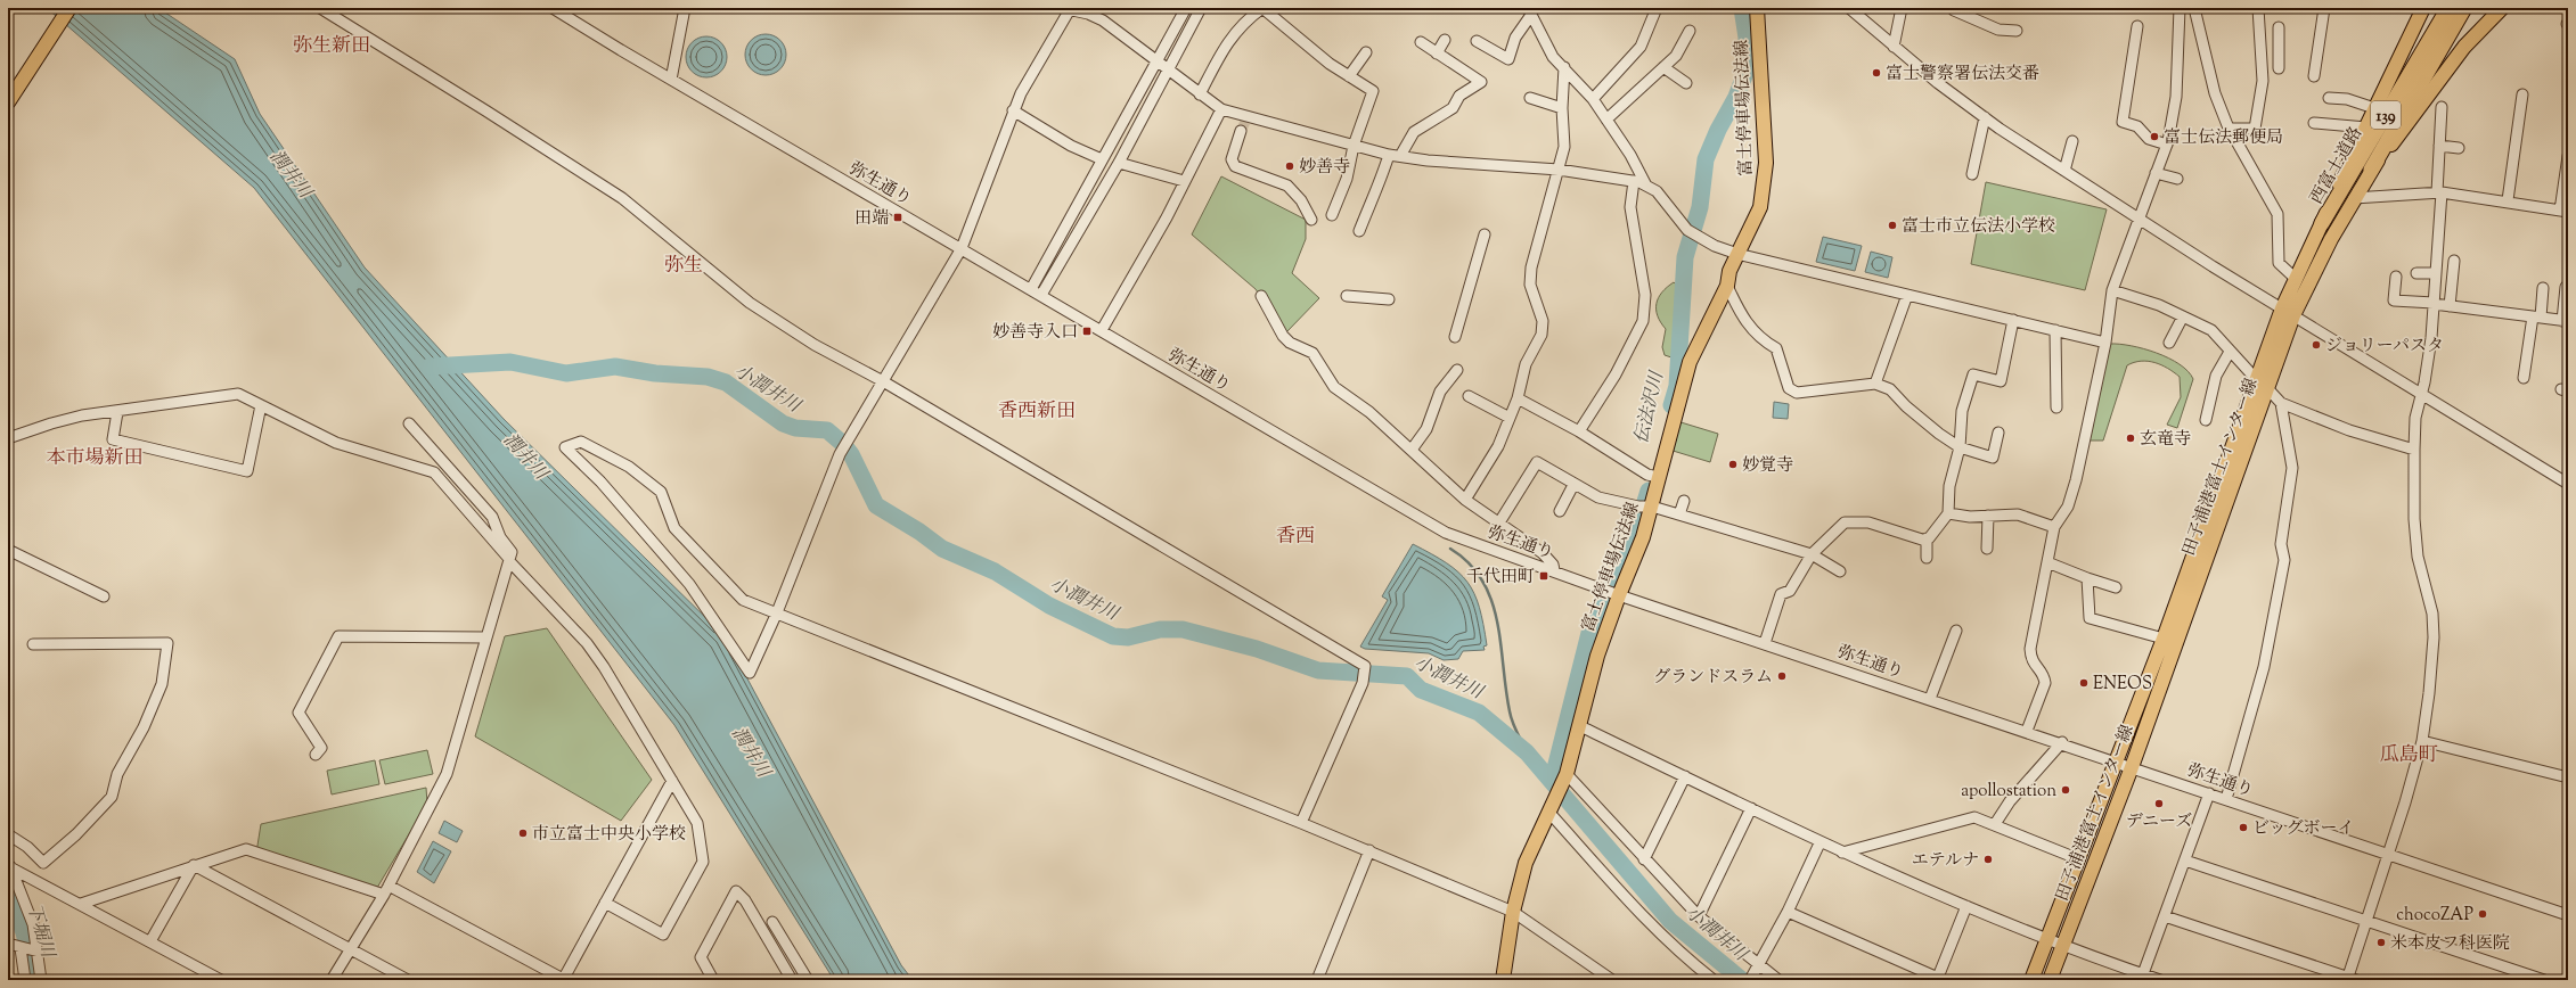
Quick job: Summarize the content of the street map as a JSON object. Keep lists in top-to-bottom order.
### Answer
{
  "streets": {
    "highway": ["139", "西富士道路"],
    "main road": ["富士停車場伝法線", "田子浦港富士インター線"],
    "street": ["弥生通り"]
  },
  "crossings": [
    ["富士停車場伝法線", "弥生通り"],
    ["西富士道路", "田子浦港富士インター線"],
    ["弥生通り", "田子浦港富士インター線"]
  ],
  "districts": [
    "弥生新田",
    "弥生",
    "香西新田",
    "本市場新田",
    "香西",
    "瓜島町"
  ],
  "water": [
    "潤井川",
    "小潤井川",
    "伝法沢川",
    "下堀川"
  ],
  "places": {
    "other": [
      "富士警察署伝法交番",
      "富士伝法郵便局",
      "妙善寺",
      "富士市立伝法小学校",
      "ジョリーパスタ",
      "玄竜寺",
      "妙覚寺",
      "グランドスラム",
      "ENEOS",
      "apollostation",
      "デニーズ",
      "ビッグボーイ",
      "市立富士中央小学校",
      "エテルナ",
      "chocoZAP",
      "米本皮フ科医院"
    ],
    "transit": ["田端", "妙善寺入口", "千代田町"]
  }
}
